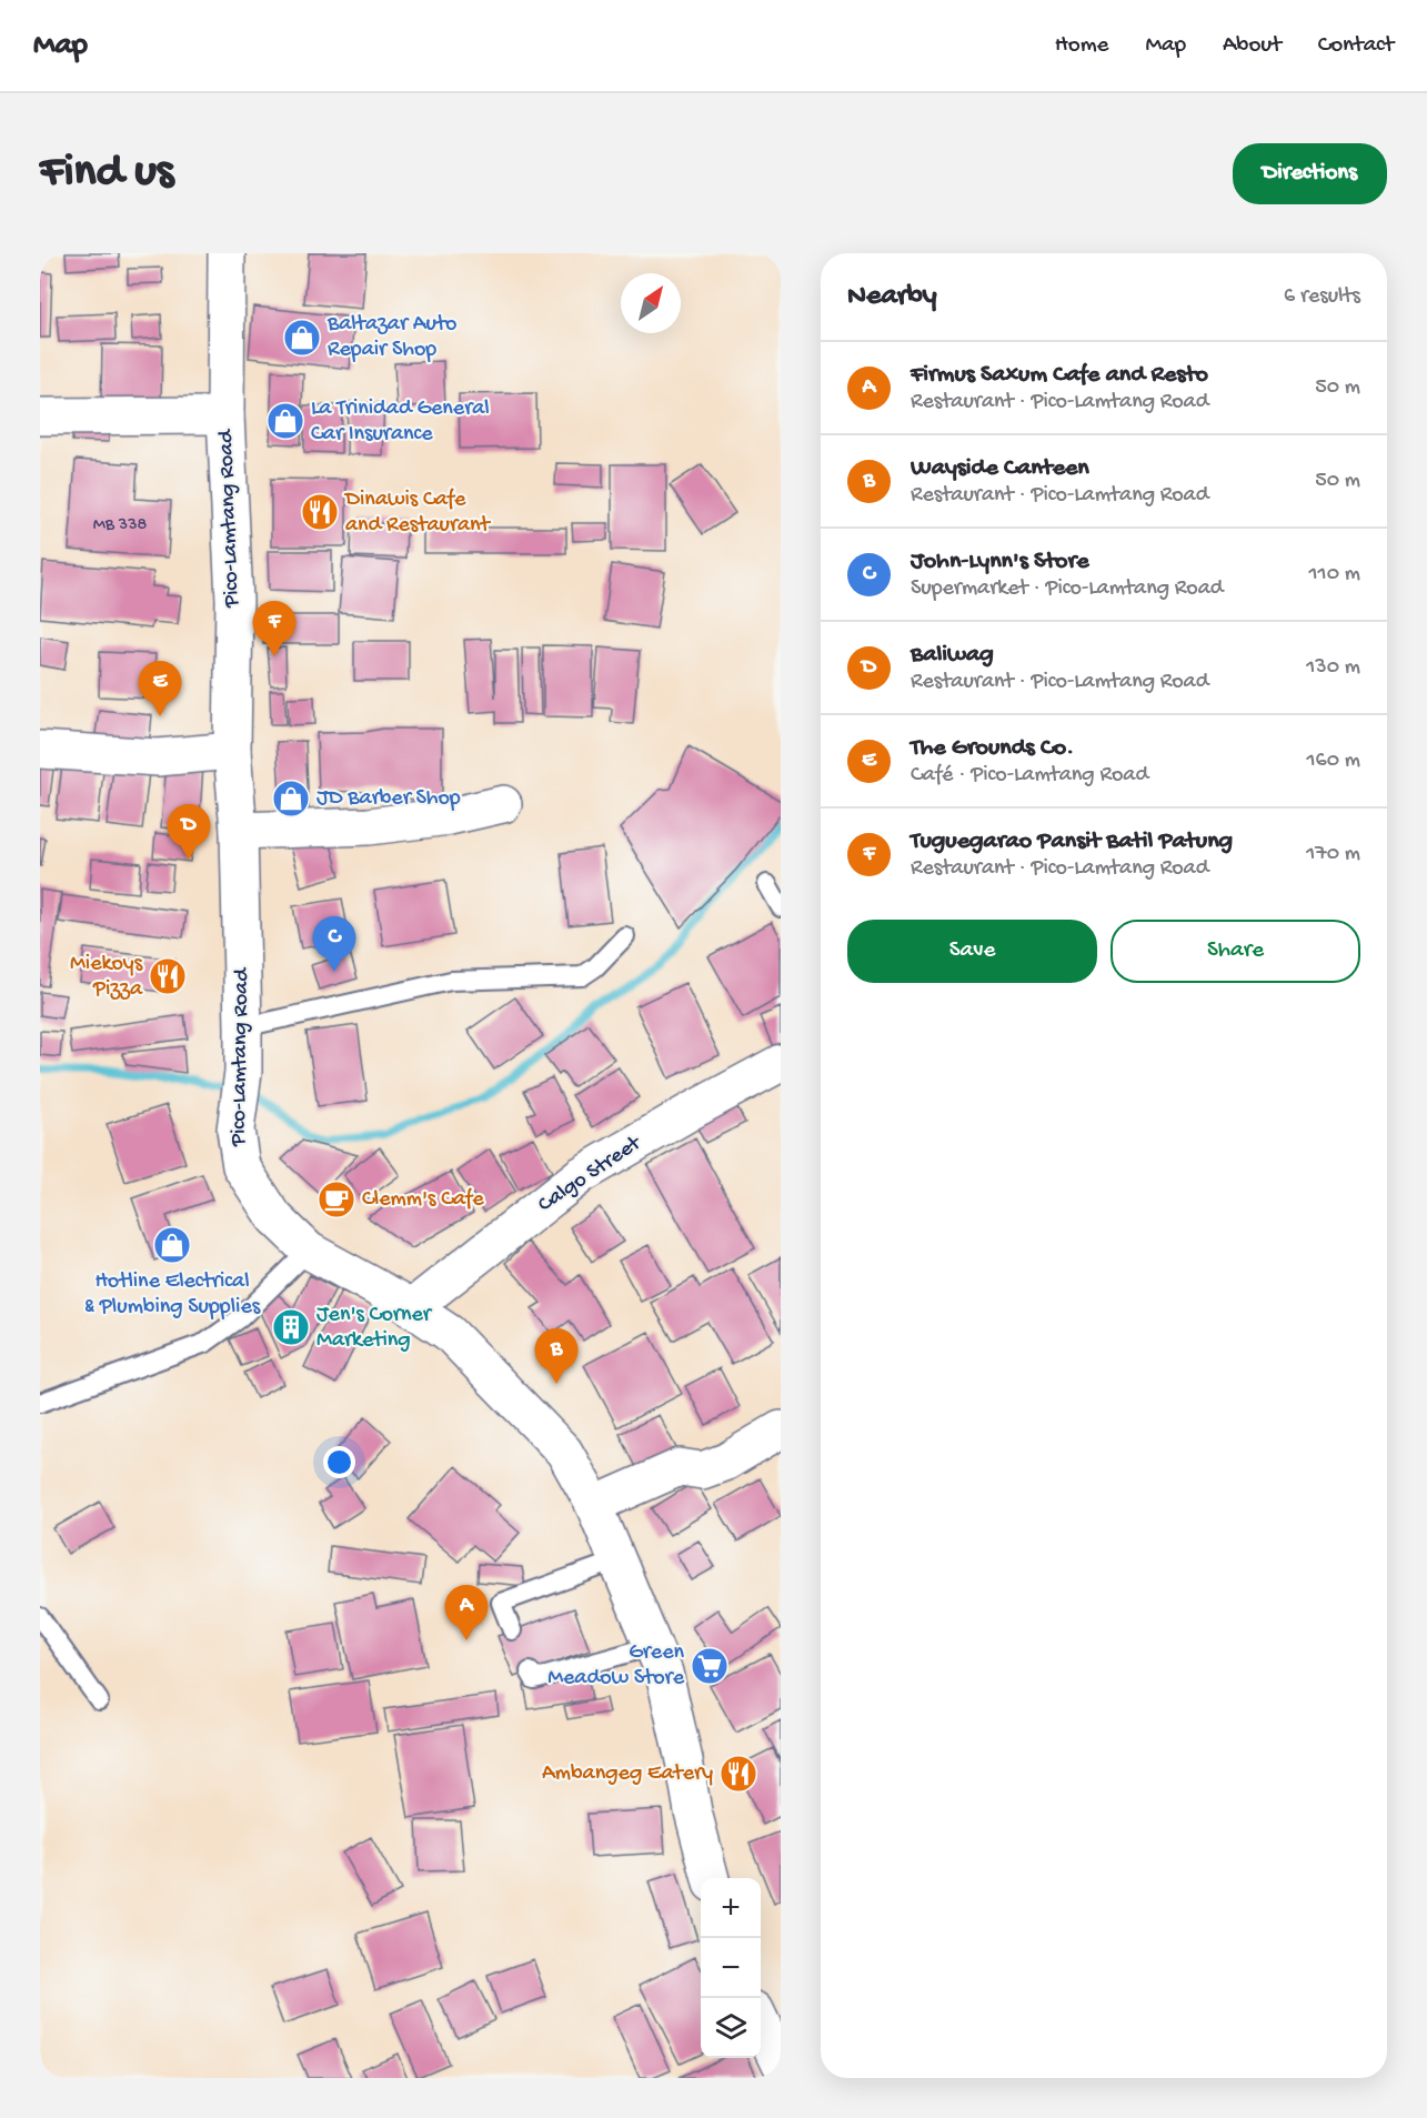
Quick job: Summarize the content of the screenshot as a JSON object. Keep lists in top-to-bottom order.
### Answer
{
  "streets": {
    "main road": ["Pico-Lamtang Road", "Calgo Street"]
  },
  "crossings": [
    ["Pico-Lamtang Road", "Calgo Street"]
  ],
  "places": {
    "shop": [
      "Baltazar Auto Repair Shop",
      "La Trinidad General Car Insurance",
      "JD Barber Shop",
      "Hotline Electrical & Plumbing Supplies"
    ],
    "restaurant": ["Dinawis Cafe and Restaurant", "Miekoys Pizza", "Ambangeg Eatery"],
    "cafe": ["Clemm's Cafe"],
    "building": ["Jen's Corner Marketing"],
    "supermarket": ["Green Meadow Store"]
  },
  "house_numbers": ["MB 338"],
  "north": "top right",
  "page": {
    "header": "Map",
    "nav": [
      "Home",
      "Map",
      "About",
      "Contact"
    ],
    "buttons": [
      "Directions",
      ["Save", "Share"]
    ],
    "title": "Find us",
    "heading": ["Nearby", "6 results"],
    "list": [
      {
        "mark": "A",
        "name": "Firmus Saxum Cafe and Resto",
        "note": "Restaurant · Pico-Lamtang Road",
        "value": "50 m"
      },
      {
        "mark": "B",
        "name": "Wayside Canteen",
        "note": "Restaurant · Pico-Lamtang Road",
        "value": "50 m"
      },
      {
        "mark": "C",
        "name": "John-Lynn's Store",
        "note": "Supermarket · Pico-Lamtang Road",
        "value": "110 m"
      },
      {
        "mark": "D",
        "name": "Baliwag",
        "note": "Restaurant · Pico-Lamtang Road",
        "value": "130 m"
      },
      {
        "mark": "E",
        "name": "The Grounds Co.",
        "note": "Café · Pico-Lamtang Road",
        "value": "160 m"
      },
      {
        "mark": "F",
        "name": "Tuguegarao Pansit Batil Patung",
        "note": "Restaurant · Pico-Lamtang Road",
        "value": "170 m"
      }
    ],
    "pins": [
      "F",
      "E",
      "D",
      "C",
      "B",
      "A"
    ],
    "map_buttons": ["+", "−"]
  }
}
